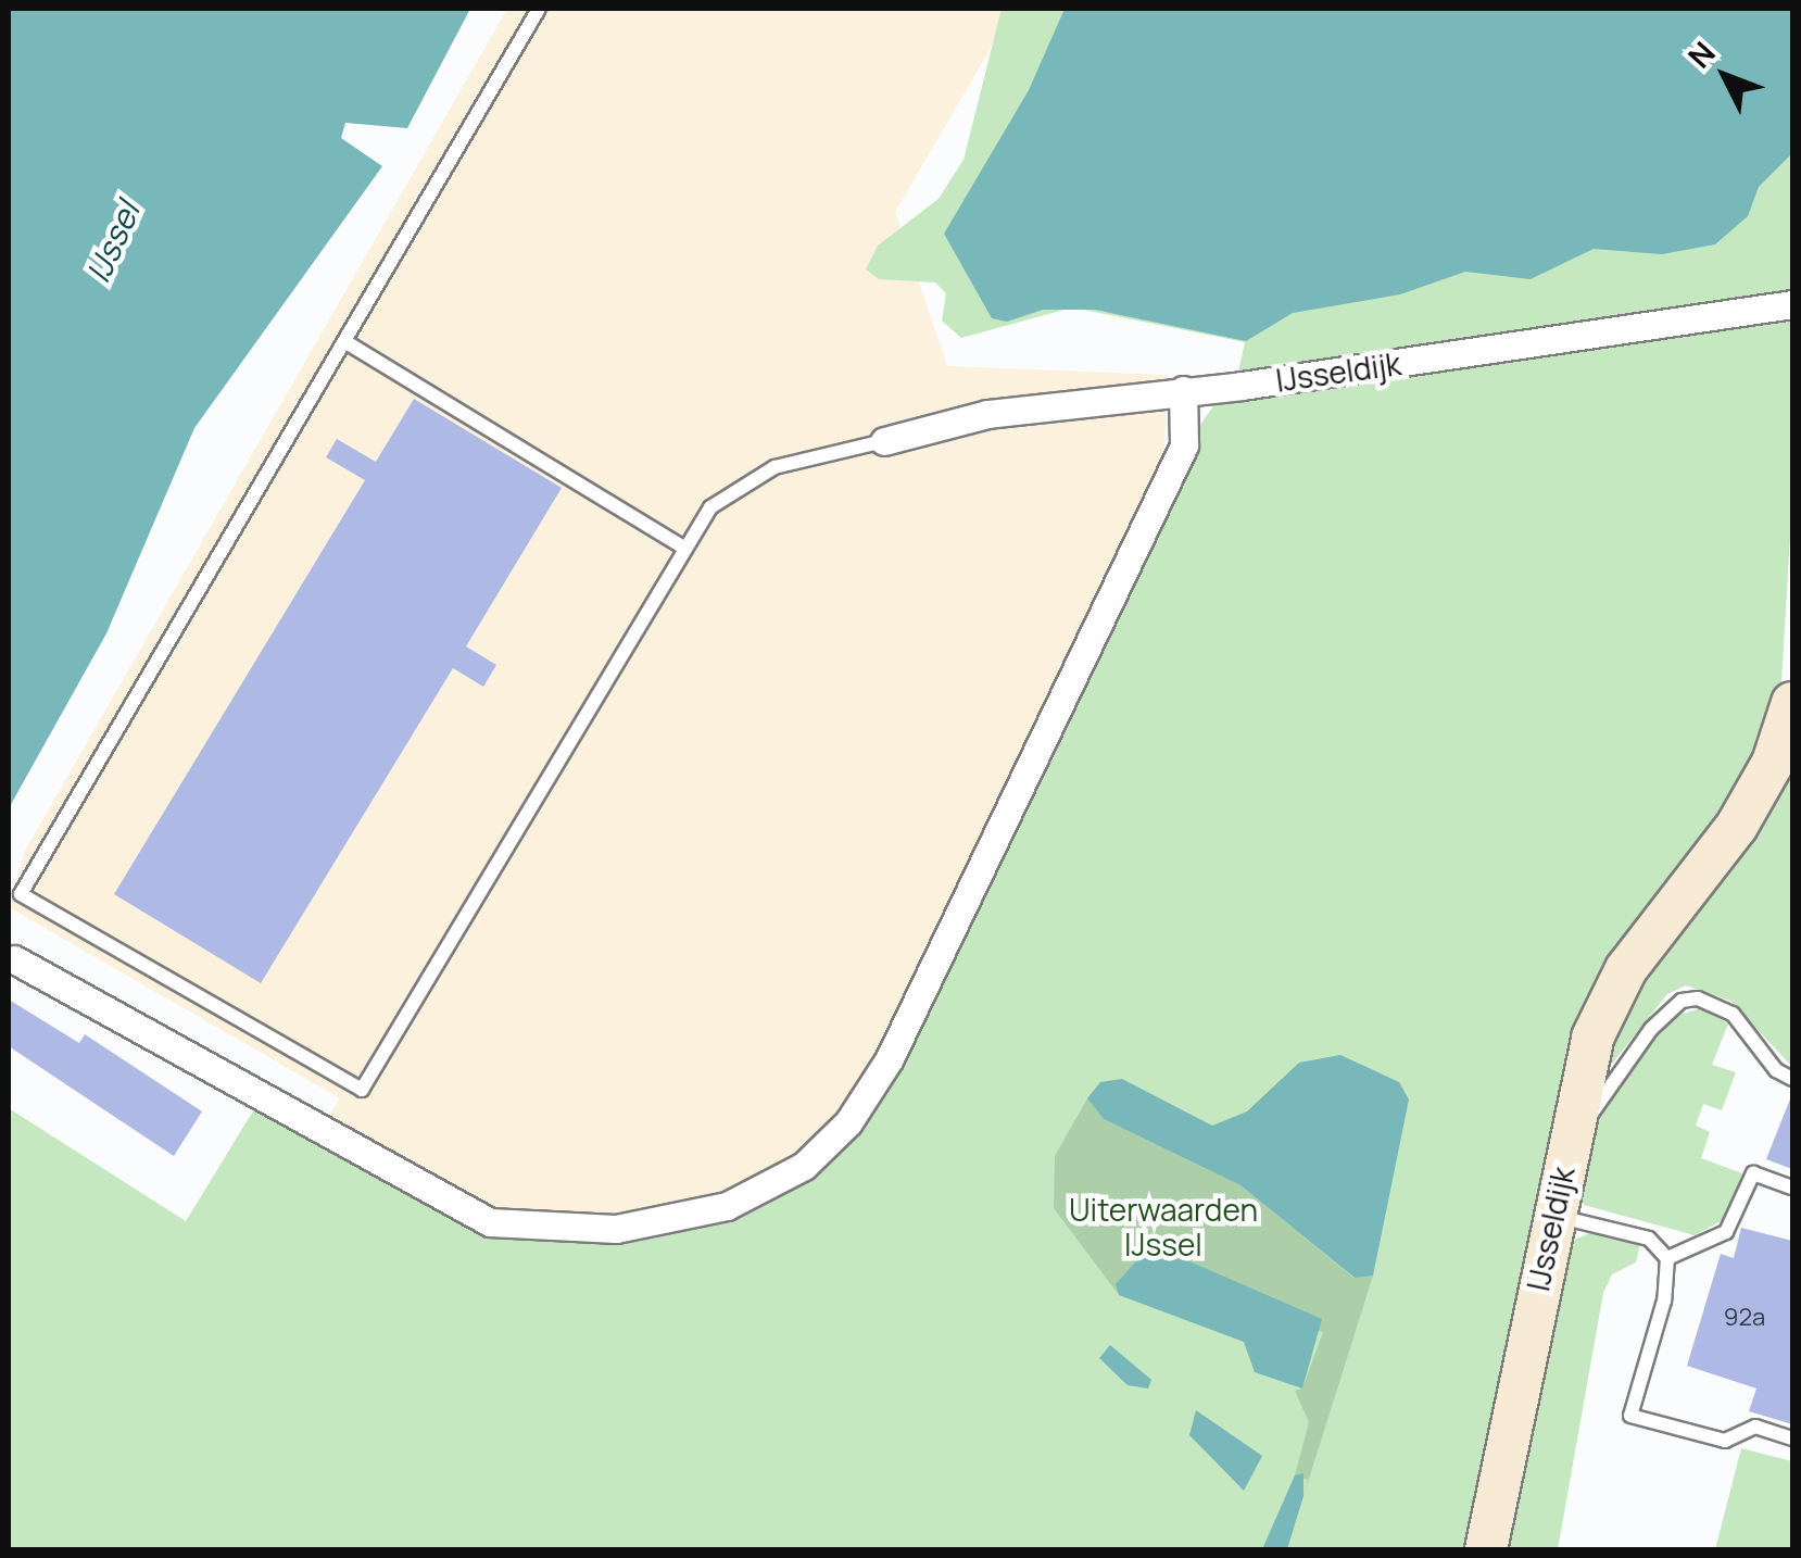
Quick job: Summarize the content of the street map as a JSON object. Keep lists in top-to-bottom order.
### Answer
{
  "streets": {
    "street": ["IJsseldijk"]
  },
  "water": ["IJssel"],
  "parks": ["Uiterwaarden IJssel"],
  "house_numbers": ["92a"],
  "north": "top left"
}
